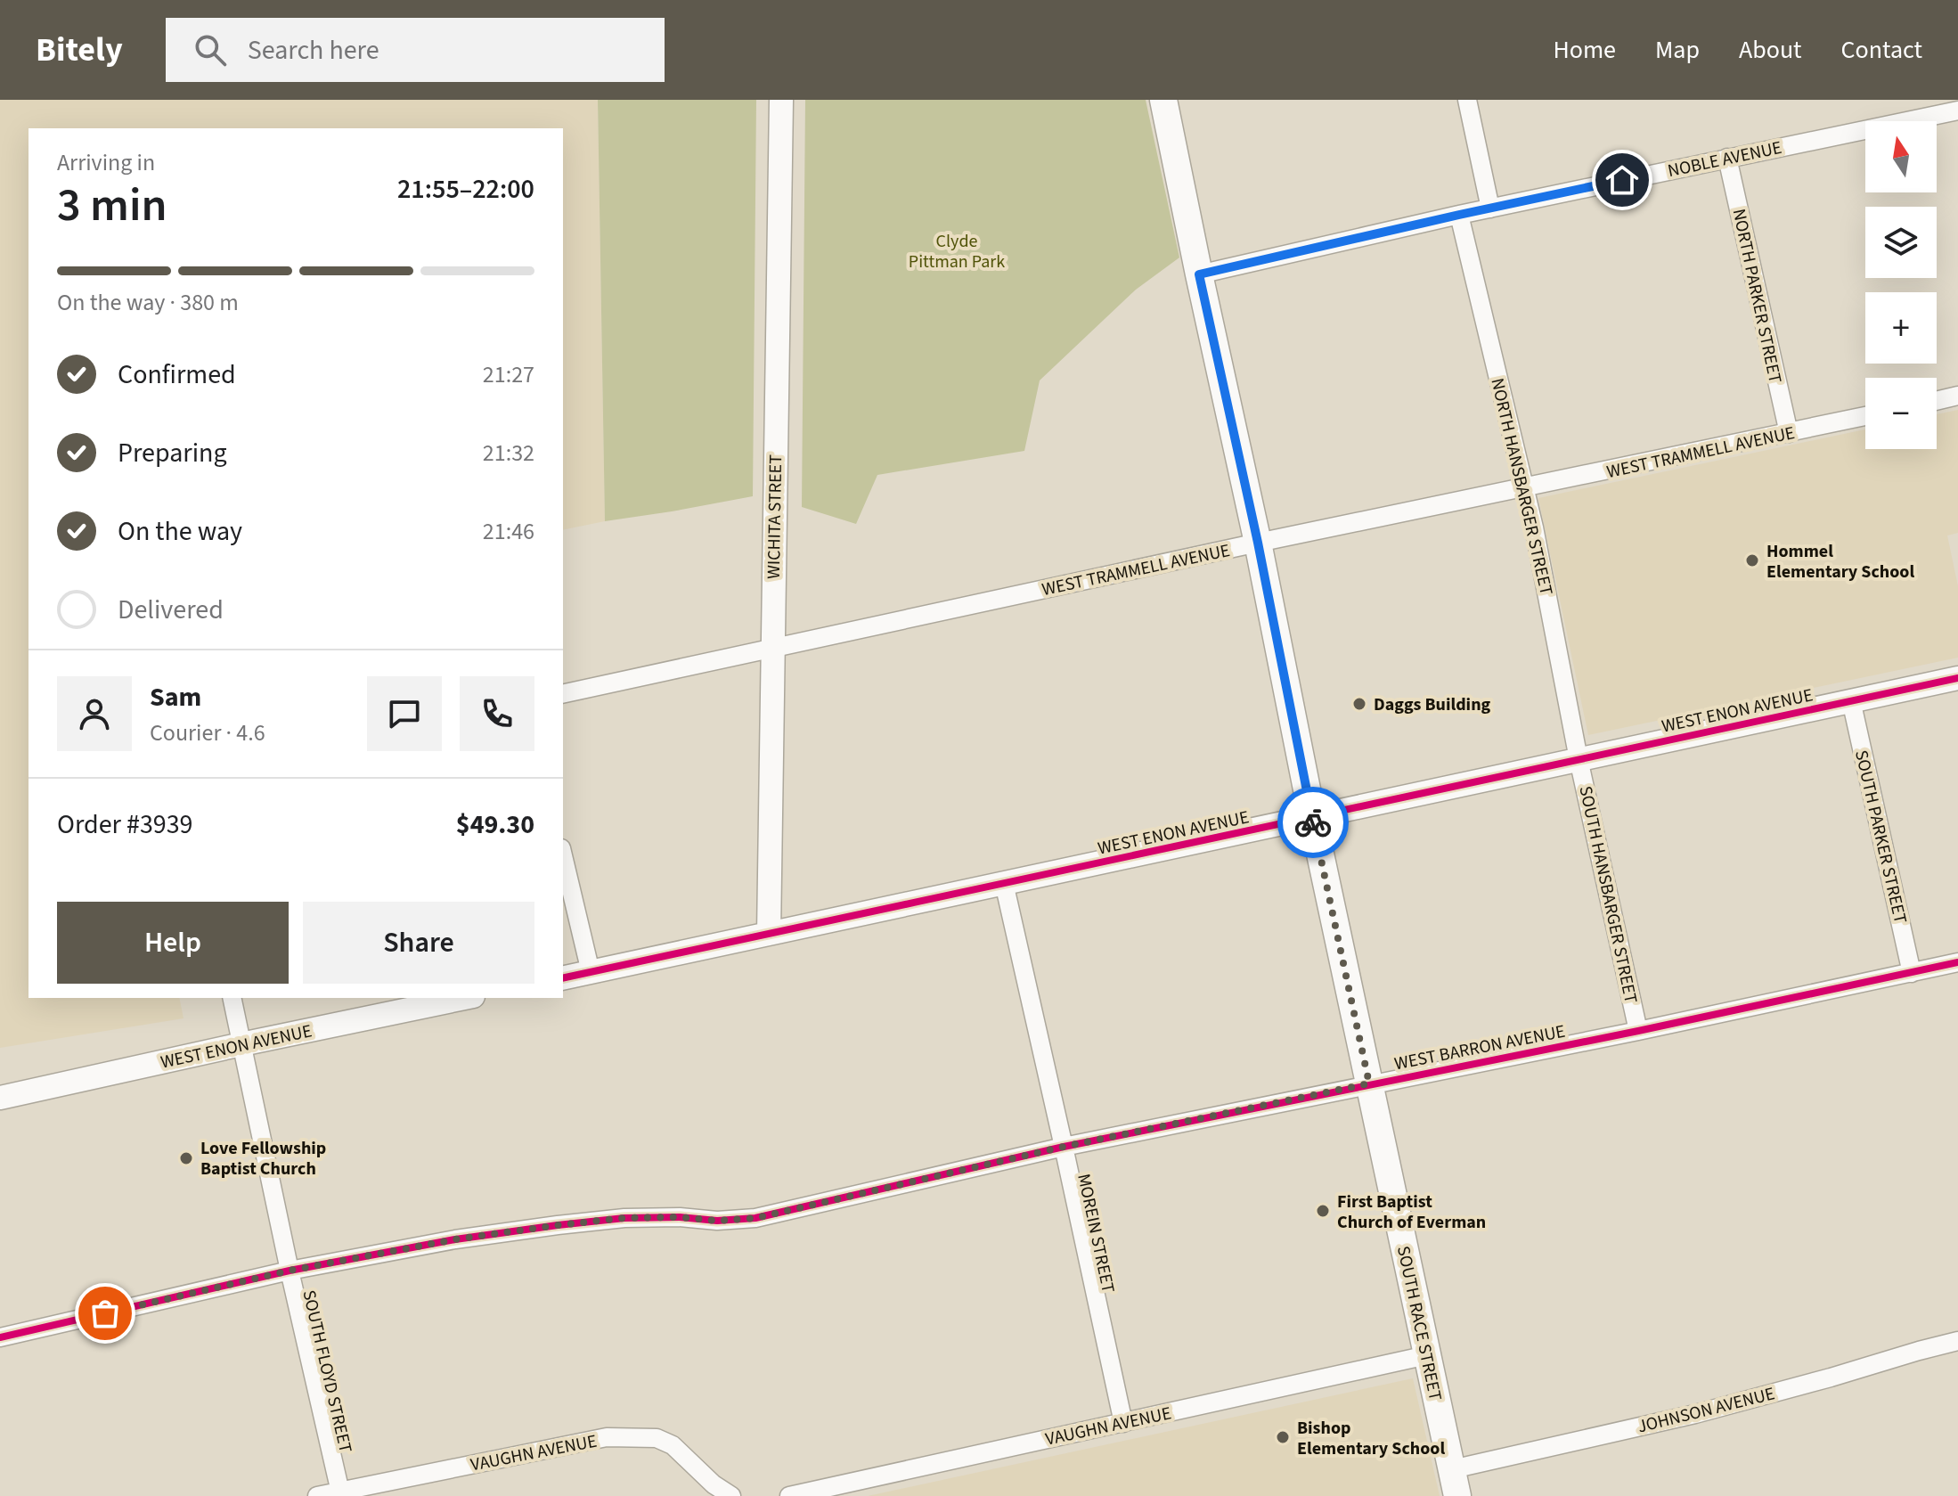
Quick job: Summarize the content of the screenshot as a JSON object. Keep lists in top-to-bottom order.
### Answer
{
  "streets": {
    "main road": ["SOUTH RACE STREET"],
    "street": [
      "NOBLE AVENUE",
      "NORTH PARKER STREET",
      "WEST TRAMMELL AVENUE",
      "NORTH HANSBARGER STREET",
      "WICHITA STREET",
      "WEST ENON AVENUE",
      "SOUTH PARKER STREET",
      "SOUTH HANSBARGER STREET",
      "WEST BARRON AVENUE",
      "MOREIN STREET",
      "SOUTH FLOYD STREET",
      "JOHNSON AVENUE",
      "VAUGHN AVENUE"
    ]
  },
  "crossings": [
    ["NOBLE AVENUE", "NORTH PARKER STREET"],
    ["NOBLE AVENUE", "NORTH HANSBARGER STREET"],
    ["NOBLE AVENUE", "SOUTH RACE STREET"],
    ["NORTH PARKER STREET", "WEST TRAMMELL AVENUE"],
    ["WEST TRAMMELL AVENUE", "NORTH HANSBARGER STREET"],
    ["WEST TRAMMELL AVENUE", "WICHITA STREET"],
    ["WEST TRAMMELL AVENUE", "SOUTH RACE STREET"],
    ["NORTH HANSBARGER STREET", "WEST ENON AVENUE"],
    ["NORTH HANSBARGER STREET", "SOUTH HANSBARGER STREET"],
    ["WICHITA STREET", "WEST ENON AVENUE"],
    ["WEST ENON AVENUE", "SOUTH PARKER STREET"],
    ["WEST ENON AVENUE", "SOUTH HANSBARGER STREET"],
    ["WEST ENON AVENUE", "MOREIN STREET"],
    ["WEST ENON AVENUE", "SOUTH RACE STREET"],
    ["WEST ENON AVENUE", "SOUTH FLOYD STREET"],
    ["SOUTH PARKER STREET", "WEST BARRON AVENUE"],
    ["SOUTH HANSBARGER STREET", "WEST BARRON AVENUE"],
    ["WEST BARRON AVENUE", "MOREIN STREET"],
    ["WEST BARRON AVENUE", "SOUTH RACE STREET"],
    ["WEST BARRON AVENUE", "SOUTH FLOYD STREET"],
    ["MOREIN STREET", "VAUGHN AVENUE"],
    ["SOUTH RACE STREET", "JOHNSON AVENUE"],
    ["SOUTH RACE STREET", "VAUGHN AVENUE"],
    ["SOUTH FLOYD STREET", "VAUGHN AVENUE"]
  ],
  "parks": ["Clyde Pittman Park"],
  "places": [
    "Hommel Elementary School",
    "Daggs Building",
    "Love Fellowship Baptist Church",
    "First Baptist Church of Everman",
    "Bishop Elementary School"
  ],
  "north": "top",
  "page": {
    "header": "Bitely",
    "search": "Search here",
    "nav": [
      "Home",
      "Map",
      "About",
      "Contact"
    ],
    "map_buttons": ["+", "−"],
    "heading": ["3 min", "Arriving in", "21:55–22:00"],
    "panel": [
      "Sam",
      "Courier · 4.6",
      "Order #3939",
      "$49.30"
    ],
    "bar": "On the way · 380 m",
    "list": [
      ["Confirmed", "21:27"],
      ["Preparing", "21:32"],
      ["On the way", "21:46"],
      "Delivered"
    ],
    "buttons": ["Help", "Share"]
  }
}
